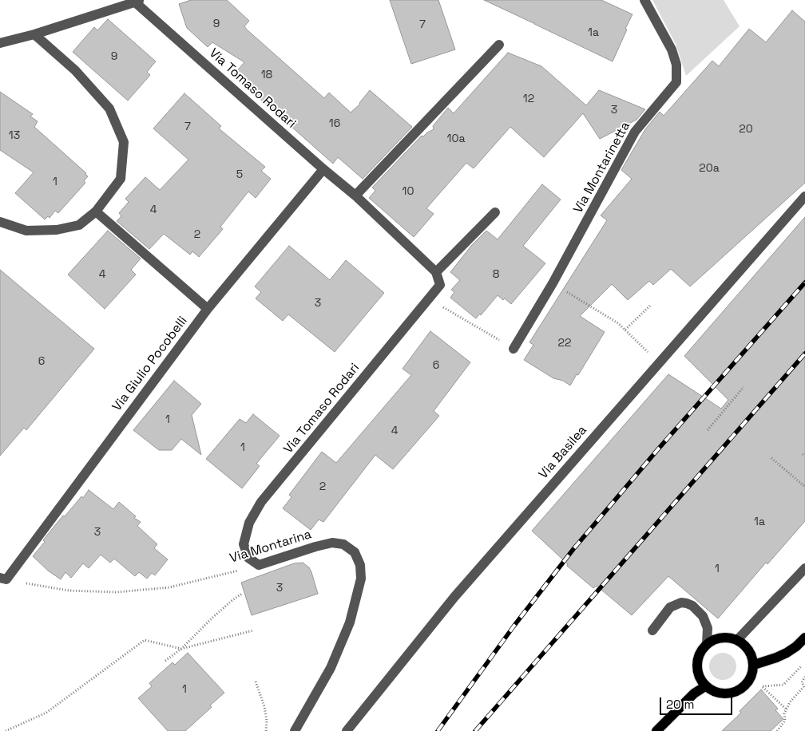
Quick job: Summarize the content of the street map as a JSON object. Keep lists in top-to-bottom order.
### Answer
{
  "streets": {
    "street": [
      "Via Tomaso Rodari",
      "Via Montarinetta",
      "Via Giulio Pocobelli",
      "Via Basilea",
      "Via Montarina"
    ]
  },
  "crossings": [
    ["Via Tomaso Rodari", "Via Giulio Pocobelli"],
    ["Via Tomaso Rodari", "Via Montarina"],
    ["Via Giulio Pocobelli", "Via Montarina"]
  ],
  "house_numbers": [
    "9",
    "7",
    "1a",
    "9",
    "18",
    "12",
    "3",
    "16",
    "7",
    "20",
    "13",
    "10a",
    "20a",
    "5",
    "1",
    "10",
    "4",
    "2",
    "4",
    "8",
    "3",
    "22",
    "6",
    "6",
    "1",
    "4",
    "1",
    "2",
    "1a",
    "3",
    "1",
    "3",
    "1"
  ],
  "scale_bar": "20 m"
}
